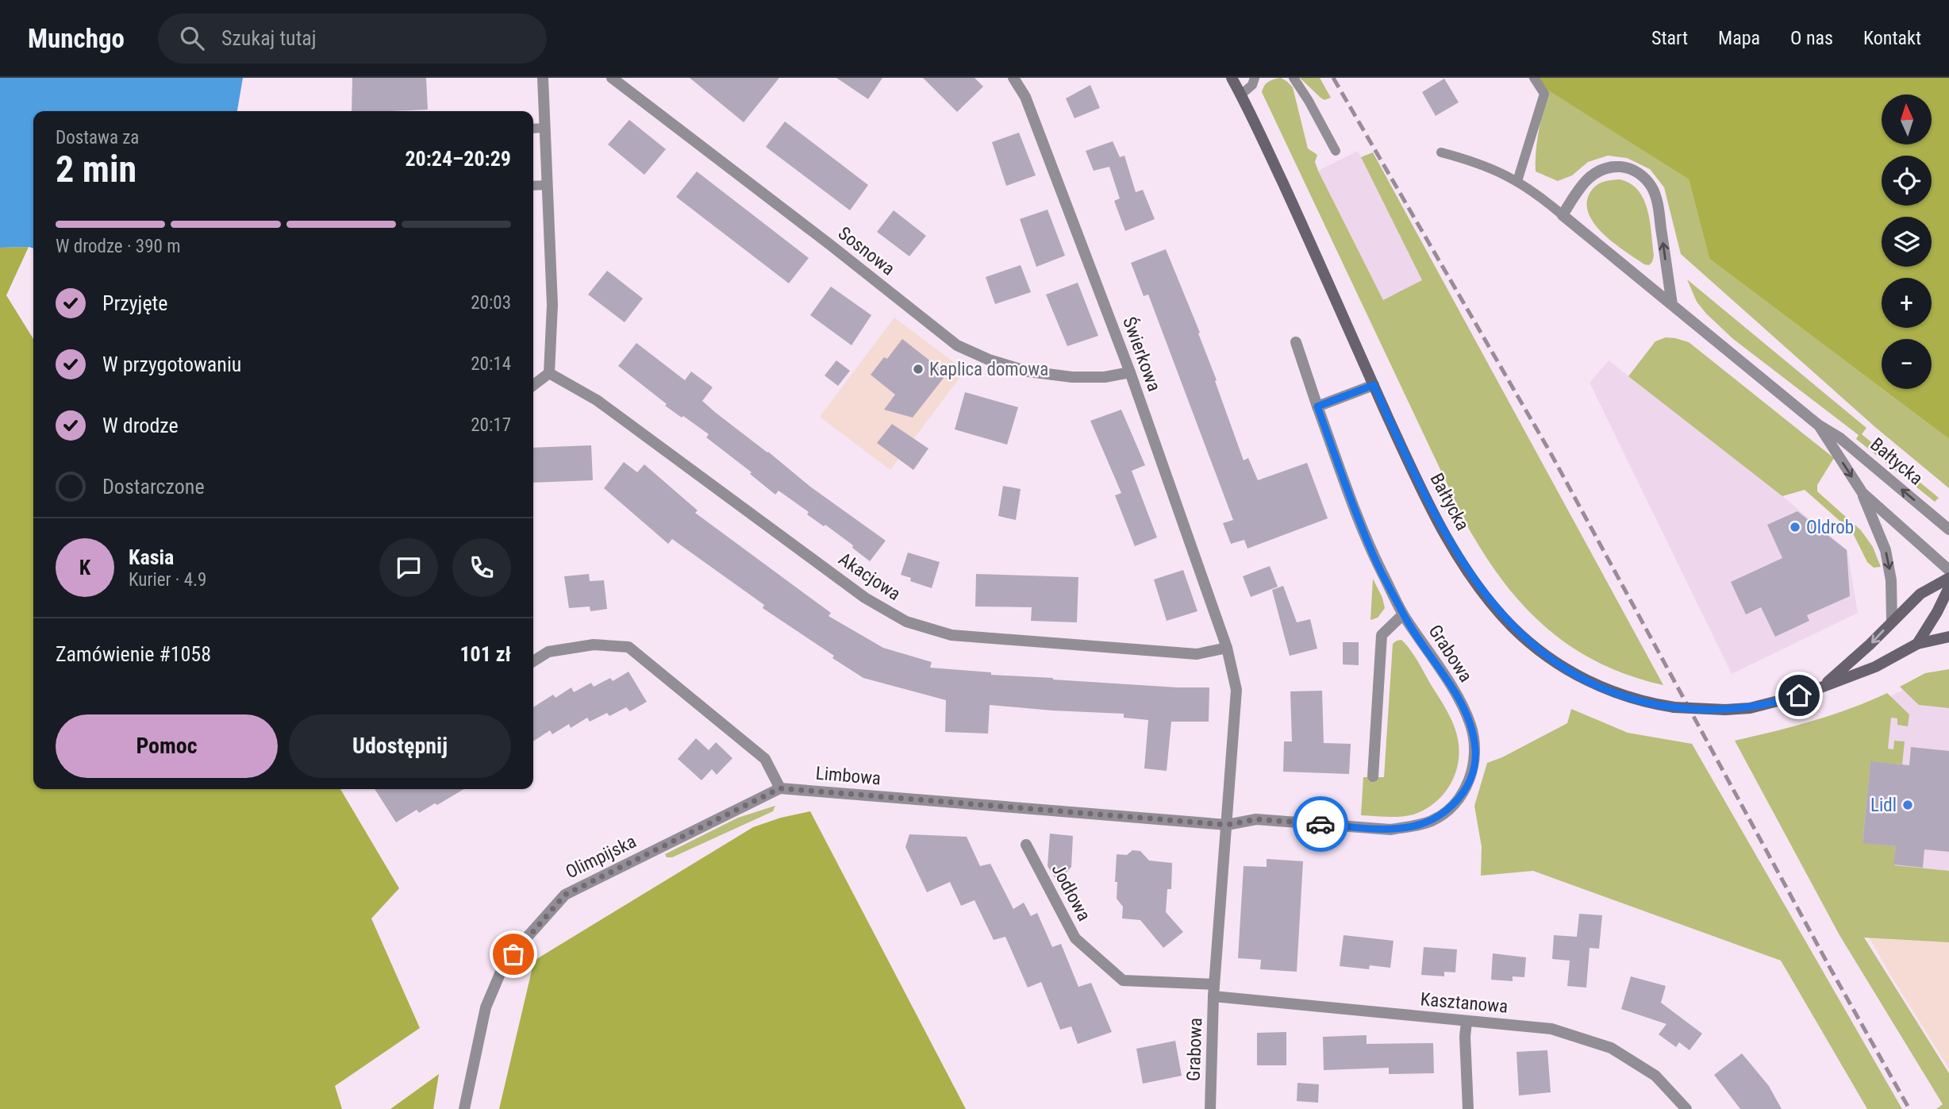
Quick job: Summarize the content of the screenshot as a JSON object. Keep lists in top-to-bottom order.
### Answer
{
  "streets": {
    "main road": ["Bałtycka"],
    "street": [
      "Sosnowa",
      "Świerkowa",
      "Akacjowa",
      "Grabowa",
      "Limbowa",
      "Olimpijska",
      "Jodłowa",
      "Kasztanowa"
    ]
  },
  "crossings": [
    ["Sosnowa", "Świerkowa"],
    ["Świerkowa", "Akacjowa"],
    ["Świerkowa", "Grabowa"],
    ["Akacjowa", "Grabowa"],
    ["Grabowa", "Limbowa"],
    ["Grabowa", "Jodłowa"],
    ["Grabowa", "Kasztanowa"],
    ["Limbowa", "Olimpijska"],
    ["Jodłowa", "Kasztanowa"]
  ],
  "places": ["Kaplica domowa", "Oldrob", "Lidl"],
  "north": "top",
  "page": {
    "header": "Munchgo",
    "search": "Szukaj tutaj",
    "nav": [
      "Start",
      "Mapa",
      "O nas",
      "Kontakt"
    ],
    "map_buttons": ["+", "−"],
    "heading": ["2 min", "Dostawa za", "20:24–20:29"],
    "panel": [
      "Kasia",
      "Kurier · 4.9",
      "Zamówienie #1058",
      "101 zł"
    ],
    "bar": "W drodze · 390 m",
    "list": [
      ["Przyjęte", "20:03"],
      ["W przygotowaniu", "20:14"],
      ["W drodze", "20:17"],
      "Dostarczone"
    ],
    "round": "K",
    "buttons": ["Pomoc", "Udostępnij"]
  }
}
